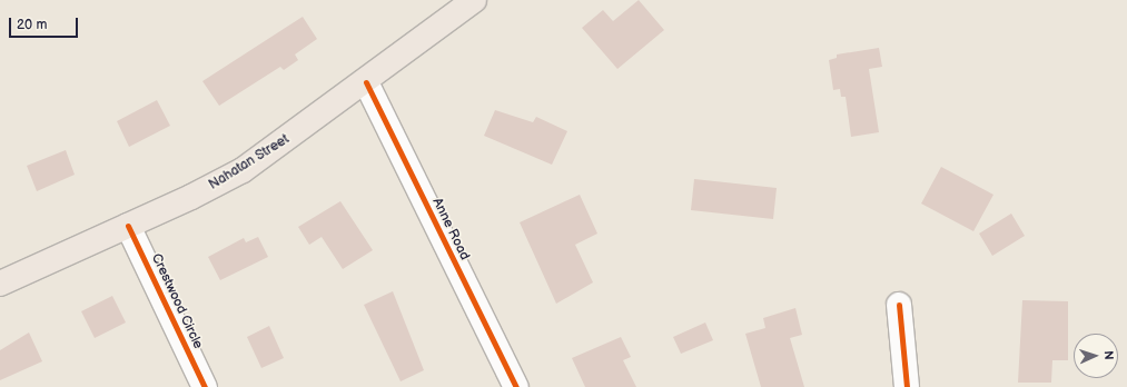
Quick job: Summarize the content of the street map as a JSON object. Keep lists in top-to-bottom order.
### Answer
{
  "streets": {
    "main road": ["Nahatan Street"],
    "street": ["Anne Road", "Crestwood Circle"]
  },
  "crossings": [
    ["Nahatan Street", "Anne Road"],
    ["Nahatan Street", "Crestwood Circle"]
  ],
  "scale_bar": "20 m",
  "north": "right"
}
